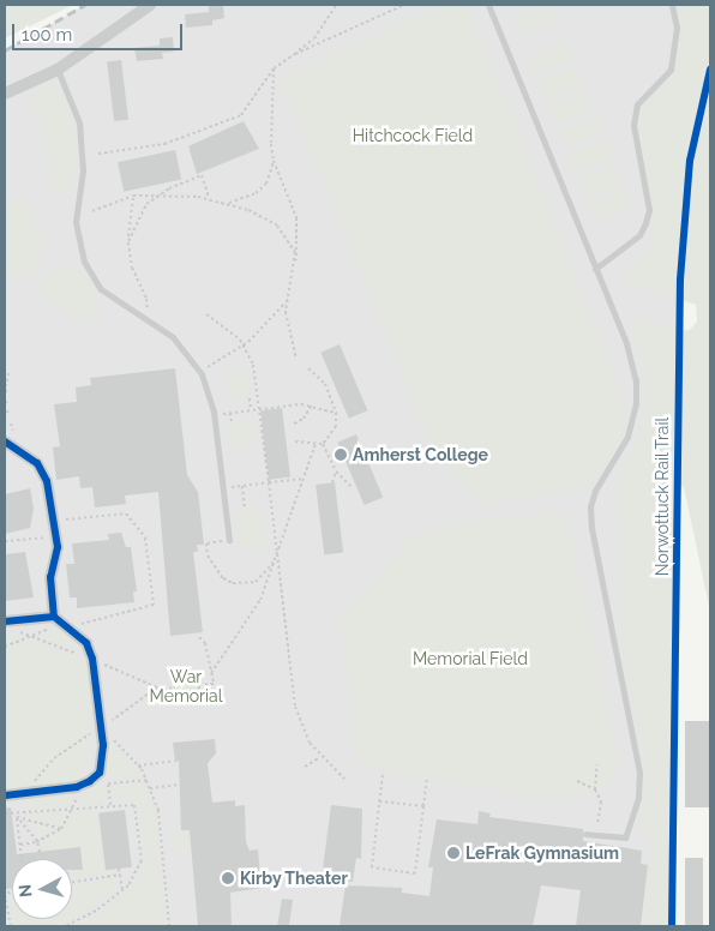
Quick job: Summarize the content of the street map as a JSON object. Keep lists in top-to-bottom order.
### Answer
{
  "streets": {
    "cycle path": ["Norwottuck Rail Trail"]
  },
  "parks": ["Hitchcock Field", "Memorial Field", "War Memorial"],
  "places": ["Amherst College", "LeFrak Gymnasium", "Kirby Theater"],
  "scale_bar": "100 m",
  "north": "left"
}
